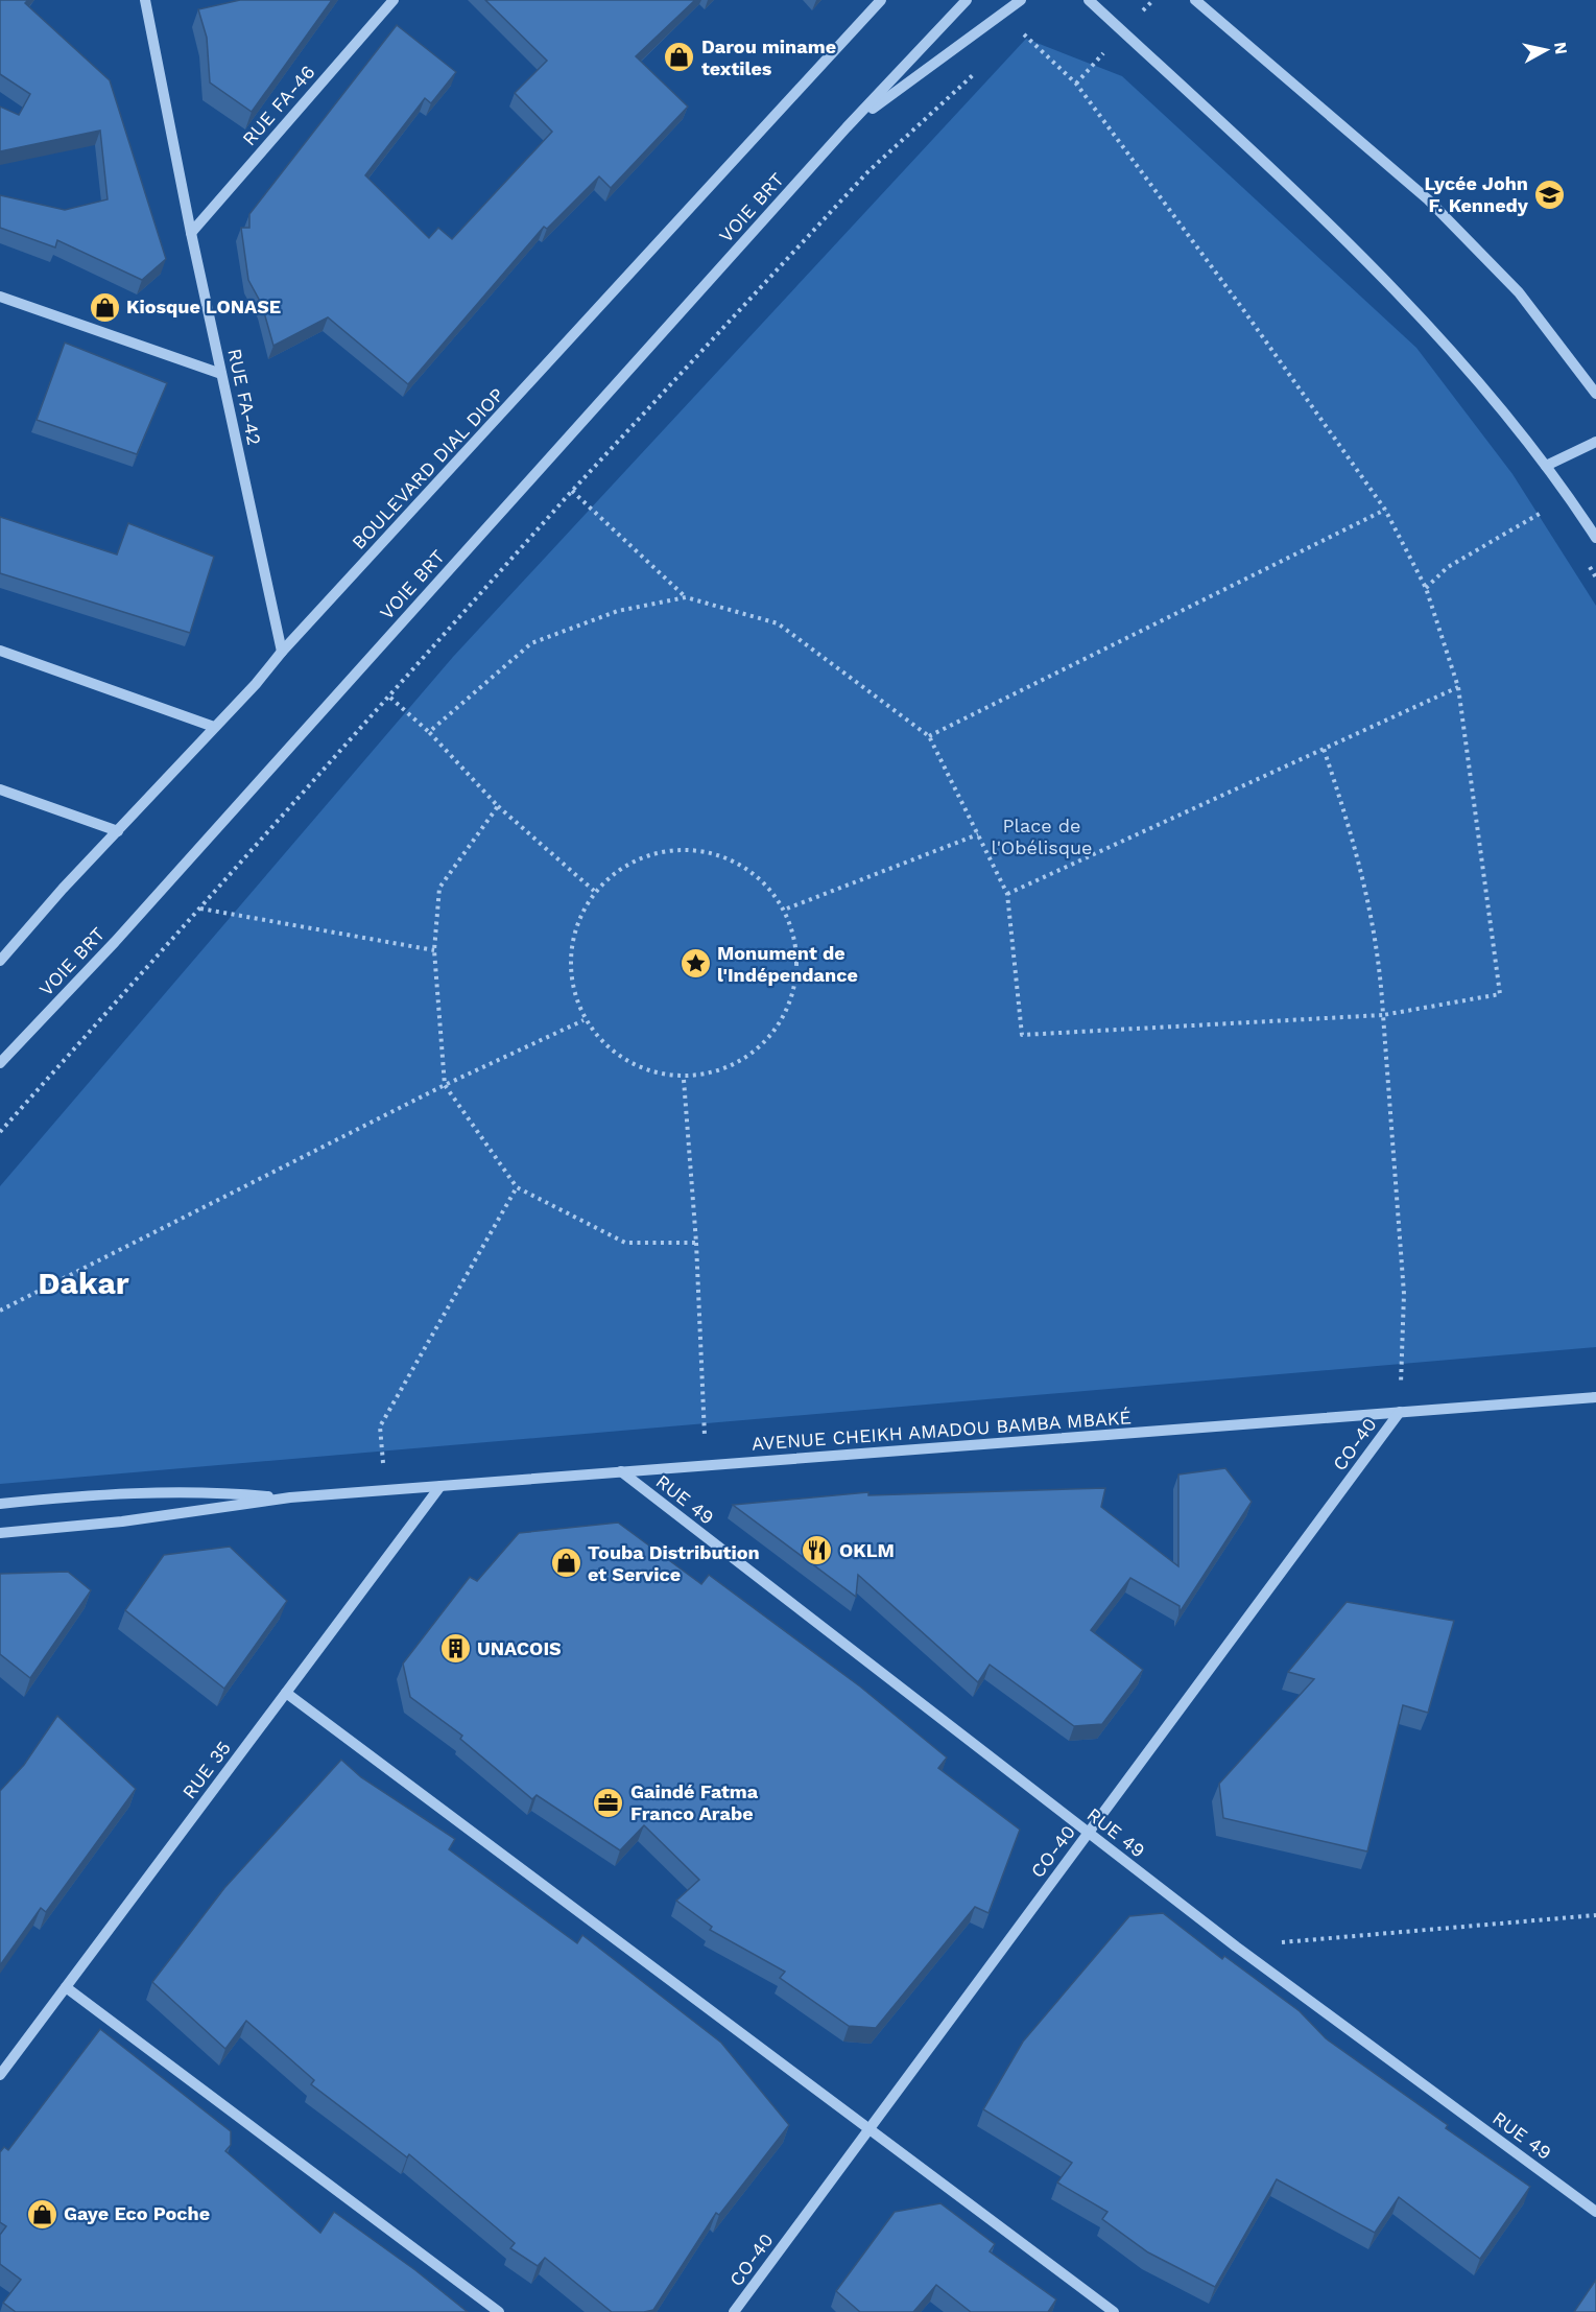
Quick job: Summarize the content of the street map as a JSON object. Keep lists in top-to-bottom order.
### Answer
{
  "streets": {
    "street": [
      "RUE FA-46",
      "VOIE BRT",
      "RUE FA-42",
      "BOULEVARD DIAL DIOP",
      "AVENUE CHEIKH AMADOU BAMBA MBAKÉ",
      "CO-40",
      "RUE 49",
      "RUE 35"
    ]
  },
  "crossings": [
    ["RUE FA-46", "RUE FA-42"],
    ["RUE FA-42", "BOULEVARD DIAL DIOP"],
    ["AVENUE CHEIKH AMADOU BAMBA MBAKÉ", "CO-40"],
    ["AVENUE CHEIKH AMADOU BAMBA MBAKÉ", "RUE 49"],
    ["AVENUE CHEIKH AMADOU BAMBA MBAKÉ", "RUE 35"],
    ["CO-40", "RUE 49"]
  ],
  "districts": ["Dakar"],
  "parks": ["Place de l'Obélisque"],
  "places": {
    "shop": [
      "Darou miname textiles",
      "Kiosque LONASE",
      "Touba Distribution et Service",
      "Gaye Eco Poche"
    ],
    "school or university": ["Lycée John F. Kennedy"],
    "place": ["Monument de l'Indépendance"],
    "restaurant": ["OKLM"],
    "building": ["UNACOIS"],
    "office": ["Gaindé Fatma Franco Arabe"]
  },
  "north": "right"
}
